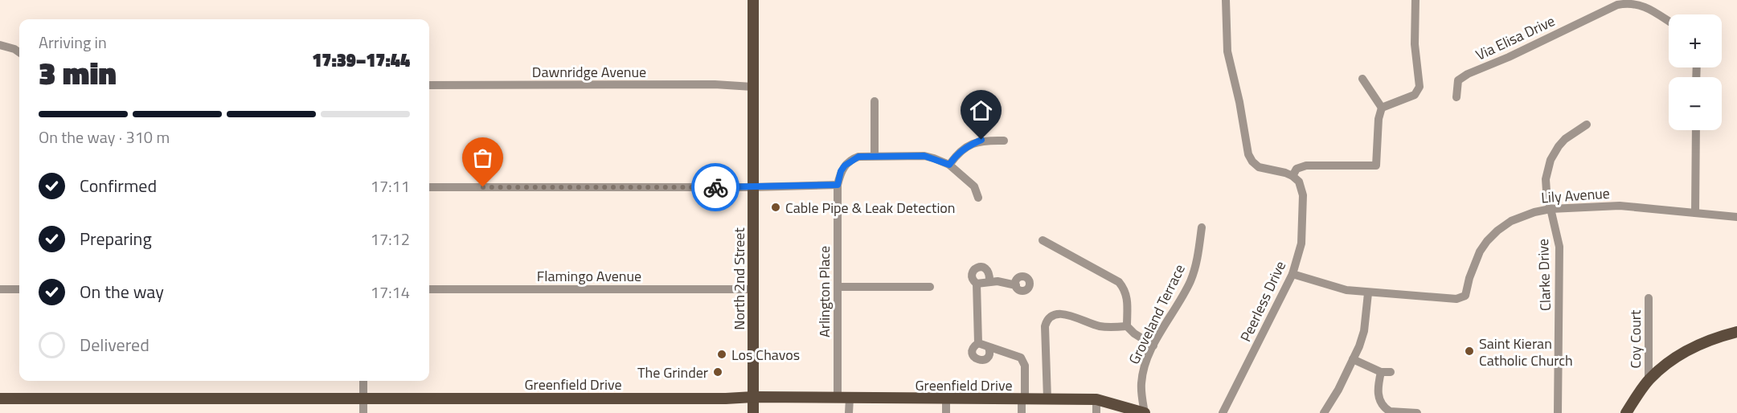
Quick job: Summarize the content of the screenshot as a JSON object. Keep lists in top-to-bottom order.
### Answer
{
  "streets": {
    "main road": ["North 2nd Street", "Greenfield Drive"],
    "street": [
      "Via Elisa Drive",
      "Dawnridge Avenue",
      "Lily Avenue",
      "Clarke Drive",
      "Flamingo Avenue",
      "Arlington Place",
      "Peerless Drive",
      "Groveland Terrace",
      "Coy Court"
    ]
  },
  "crossings": [
    ["Dawnridge Avenue", "North 2nd Street"],
    ["Lily Avenue", "Clarke Drive"],
    ["Lily Avenue", "Peerless Drive"],
    ["Flamingo Avenue", "North 2nd Street"],
    ["North 2nd Street", "Greenfield Drive"],
    ["Arlington Place", "Greenfield Drive"],
    ["Groveland Terrace", "Greenfield Drive"]
  ],
  "places": [
    "Cable Pipe & Leak Detection",
    "Saint Kieran Catholic Church",
    "Los Chavos",
    "The Grinder"
  ],
  "page": {
    "map_buttons": ["+", "−"],
    "heading": ["3 min", "Arriving in", "17:39–17:44"],
    "bar": "On the way · 310 m",
    "list": [
      ["Confirmed", "17:11"],
      ["Preparing", "17:12"],
      ["On the way", "17:14"],
      "Delivered"
    ]
  }
}
